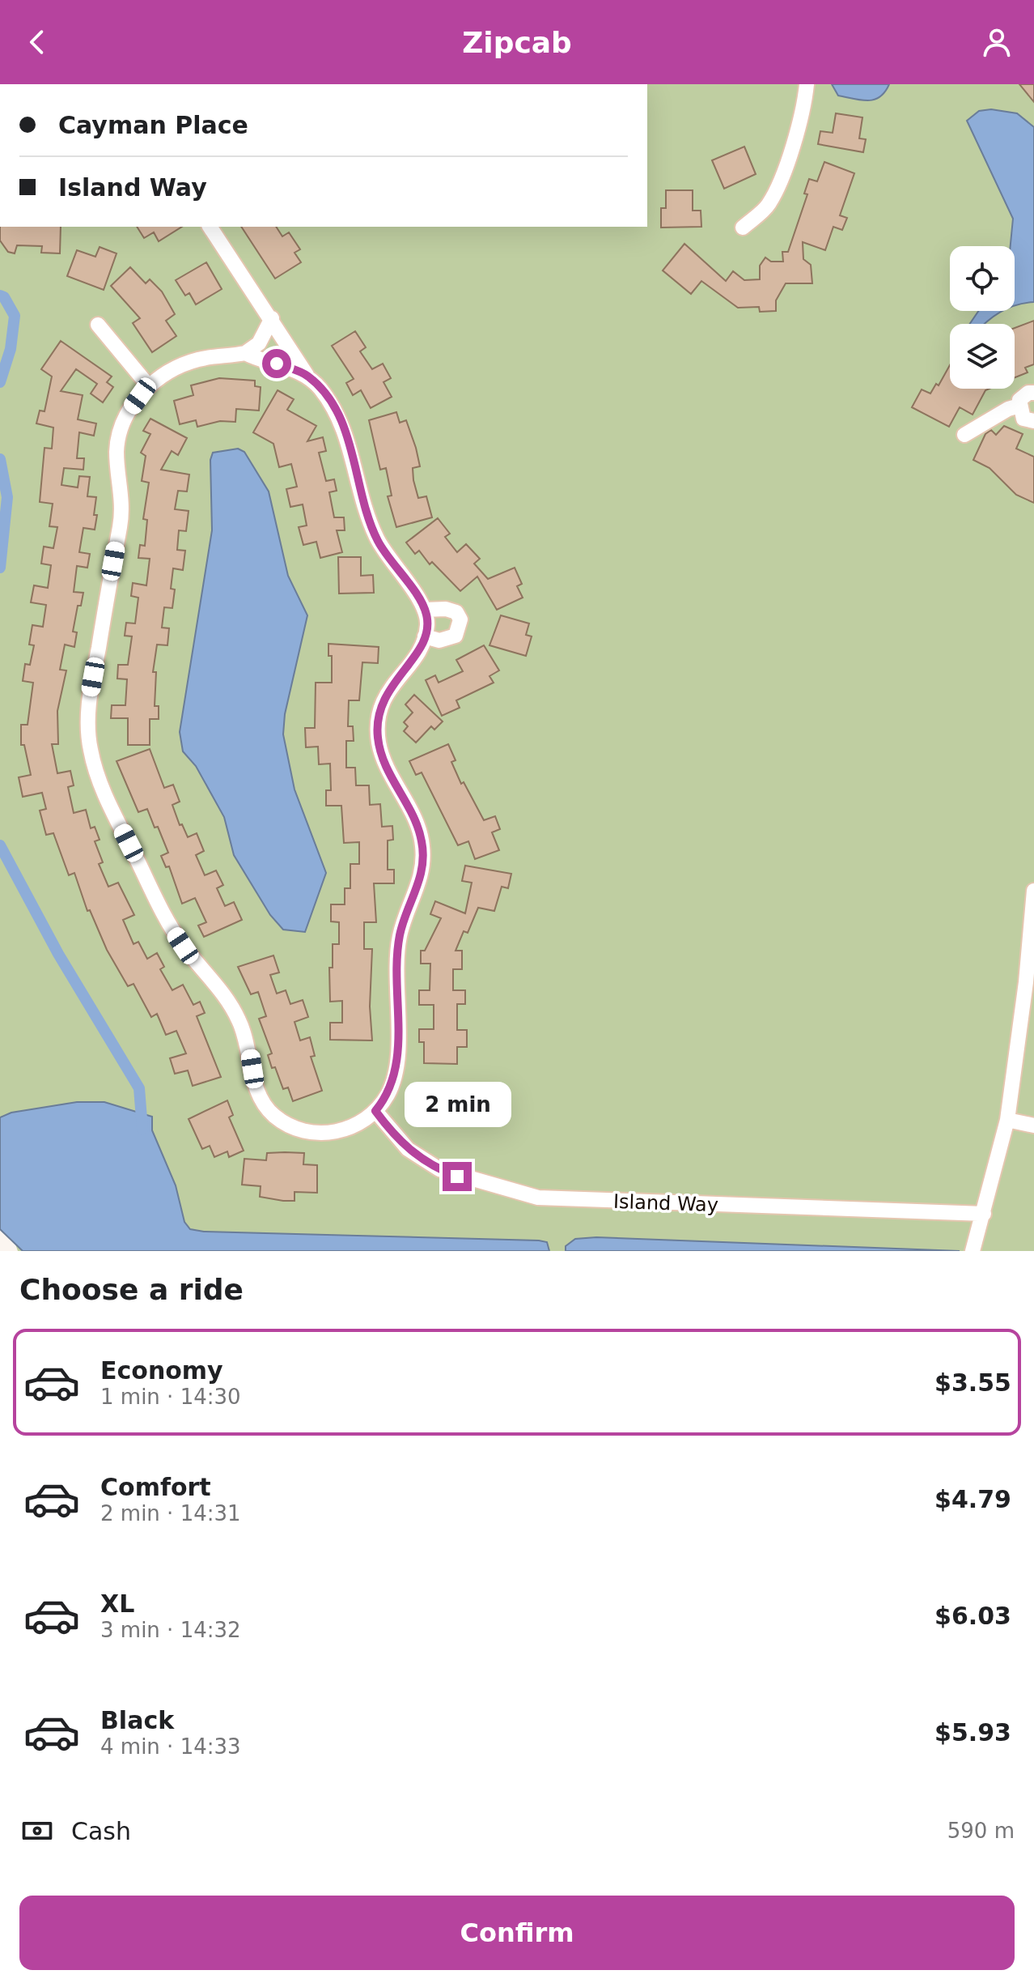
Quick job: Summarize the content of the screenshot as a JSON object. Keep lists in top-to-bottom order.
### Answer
{
  "streets": {
    "street": ["Island Way"]
  },
  "page": {
    "header": "Zipcab",
    "banner": ["Cayman Place", "Island Way"],
    "bubble": "2 min",
    "heading": "Choose a ride",
    "list": [
      {
        "name": "Economy",
        "note": "1 min · 14:30",
        "value": "$3.55"
      },
      {
        "name": "Comfort",
        "note": "2 min · 14:31",
        "value": "$4.79"
      },
      {
        "name": "XL",
        "note": "3 min · 14:32",
        "value": "$6.03"
      },
      {
        "name": "Black",
        "note": "4 min · 14:33",
        "value": "$5.93"
      }
    ],
    "pay": ["Cash", "590 m"],
    "buttons": "Confirm"
  }
}
